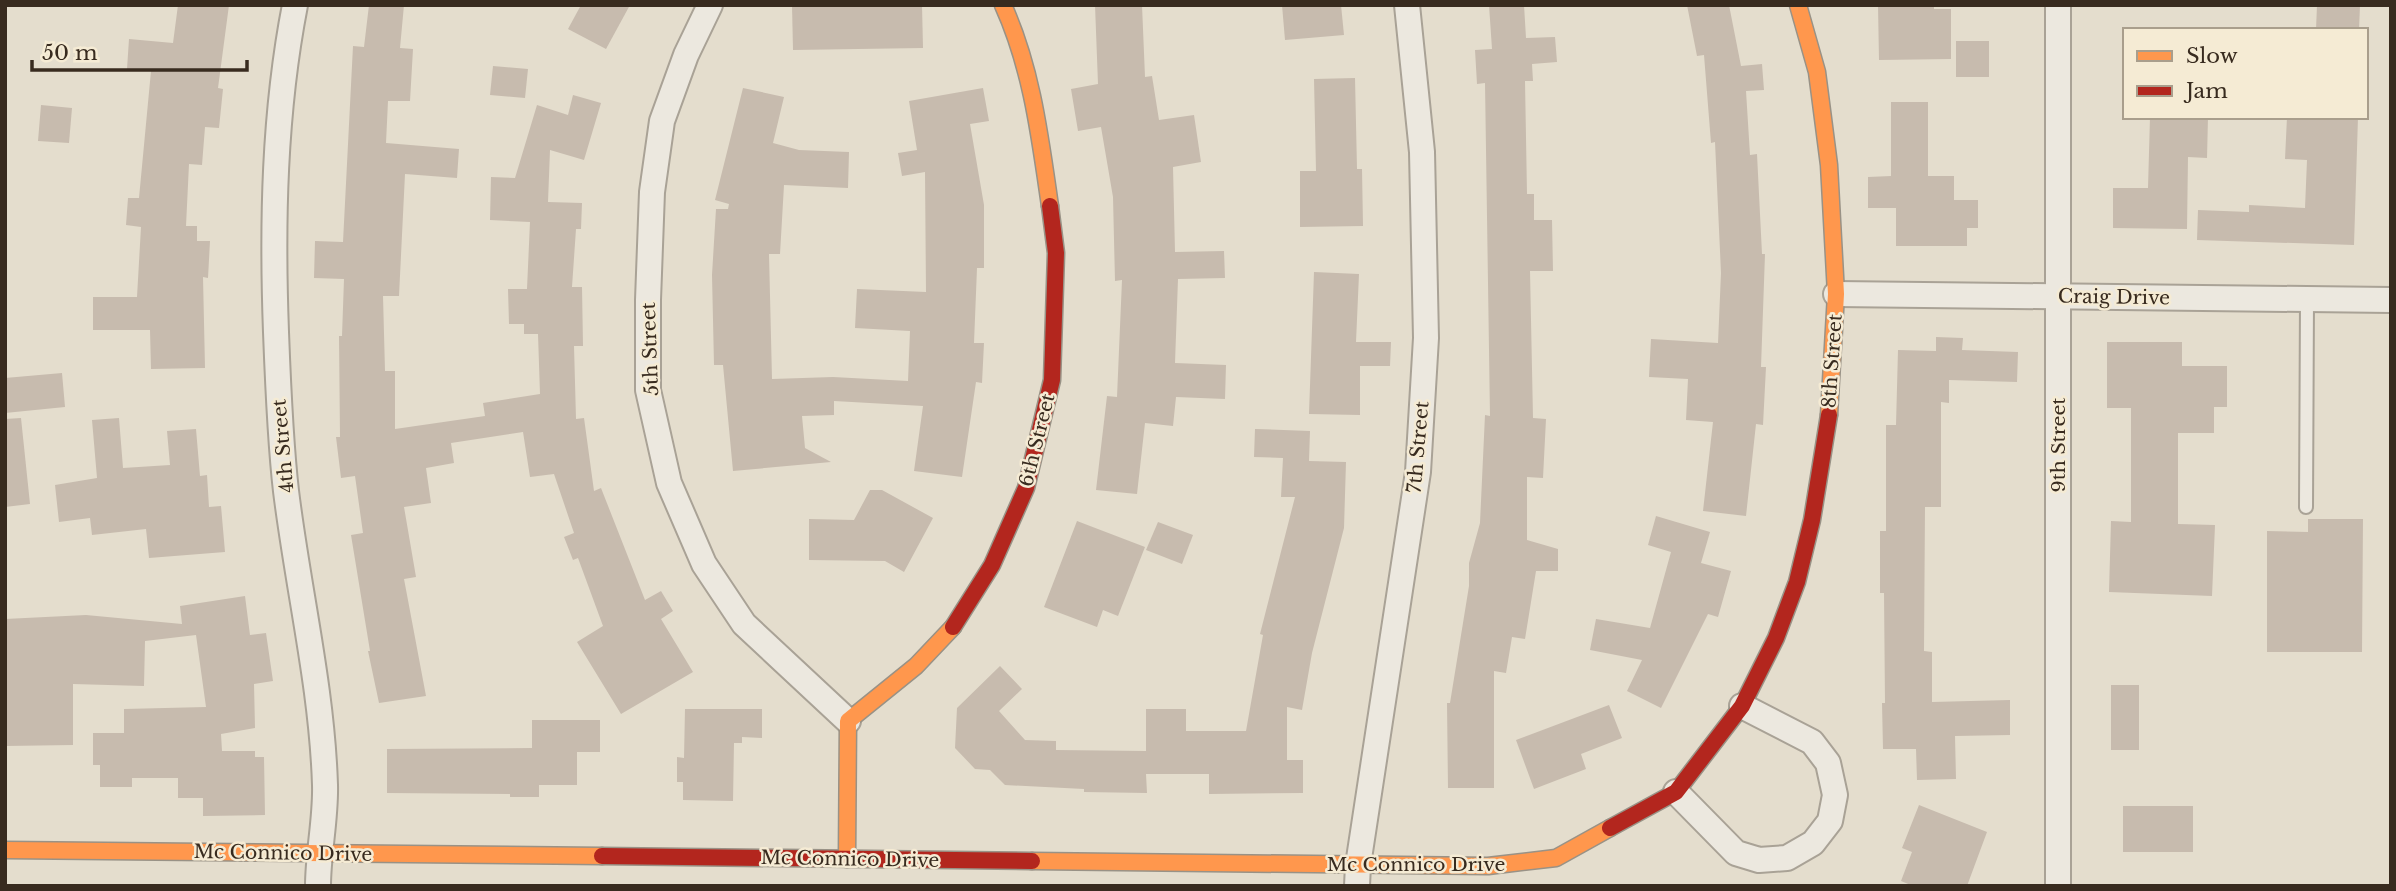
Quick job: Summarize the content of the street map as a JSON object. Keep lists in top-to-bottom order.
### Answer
{
  "streets": {
    "street": [
      "Craig Drive",
      "5th Street",
      "8th Street",
      "6th Street",
      "9th Street",
      "4th Street",
      "7th Street",
      "Mc Connico Drive"
    ]
  },
  "crossings": [
    ["Craig Drive", "8th Street"],
    ["Craig Drive", "9th Street"],
    ["5th Street", "6th Street"],
    ["8th Street", "Mc Connico Drive"],
    ["4th Street", "Mc Connico Drive"],
    ["7th Street", "Mc Connico Drive"]
  ],
  "legend": ["Slow", "Jam"],
  "scale_bar": "50 m"
}
